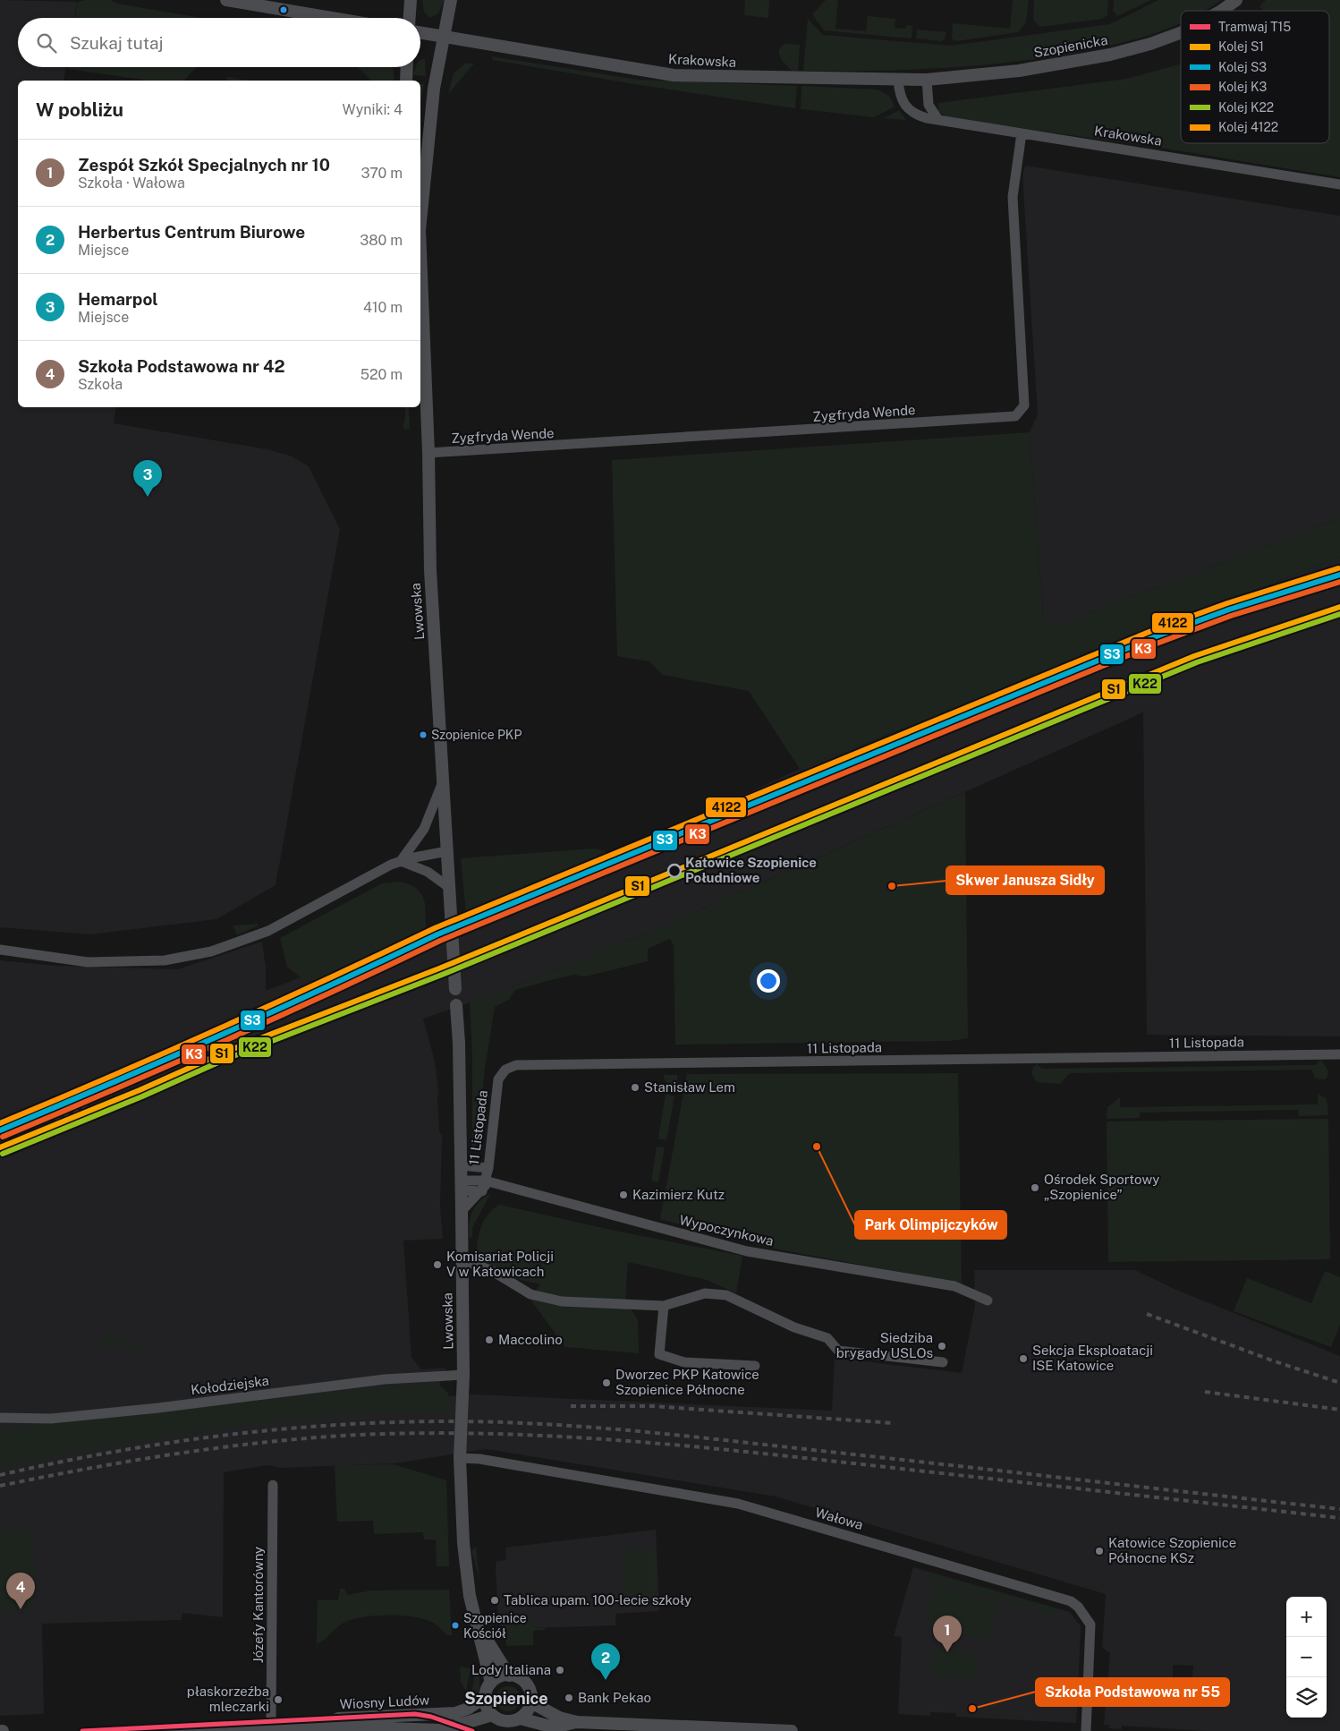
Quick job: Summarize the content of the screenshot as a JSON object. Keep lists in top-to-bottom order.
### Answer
{
  "streets": {
    "street": [
      "Szopienicka",
      "Krakowska",
      "Zygfryda Wende",
      "Lwowska",
      "11 Listopada",
      "Wypoczynkowa",
      "Kołodziejska",
      "Wałowa",
      "Józefy Kantorówny",
      "Wiosny Ludów"
    ]
  },
  "crossings": [
    ["Szopienicka", "Krakowska"],
    ["Krakowska", "Zygfryda Wende"],
    ["Krakowska", "Lwowska"],
    ["Zygfryda Wende", "Lwowska"],
    ["Lwowska", "Wypoczynkowa"],
    ["Lwowska", "Kołodziejska"],
    ["Lwowska", "Wałowa"],
    ["Lwowska", "Wiosny Ludów"],
    ["11 Listopada", "Wypoczynkowa"],
    ["Józefy Kantorówny", "Wiosny Ludów"]
  ],
  "districts": ["Szopienice"],
  "places": [
    "Szopienice PKP",
    "Katowice Szopienice Południowe",
    "Skwer Janusza Sidły",
    "Stanisław Lem",
    "Park Olimpijczyków",
    "Ośrodek Sportowy „Szopienice”",
    "Kazimierz Kutz",
    "Komisariat Policji V w Katowicach",
    "Maccolino",
    "Siedziba brygady USLOs",
    "Sekcja Eksploatacji ISE Katowice",
    "Dworzec PKP Katowice Szopienice Północne",
    "Katowice Szopienice Północne KSz",
    "Tablica upam. 100-lecie szkoły",
    "Szopienice Kościół",
    "Lody Italiana",
    "Bank Pekao",
    "płaskorzeźba mleczarki",
    "Szkoła Podstawowa nr 55"
  ],
  "lines": [
    "rail line 4122",
    "rail line S3",
    "rail line K3",
    "rail line S1",
    "rail line K22",
    "tram line T15"
  ],
  "legend": [
    "Tramwaj T15",
    "Kolej S1",
    "Kolej S3",
    "Kolej K3",
    "Kolej K22",
    "Kolej 4122"
  ],
  "page": {
    "search": "Szukaj tutaj",
    "heading": ["W pobliżu", "Wyniki: 4"],
    "list": [
      {
        "mark": "1",
        "name": "Zespół Szkół Specjalnych nr 10",
        "note": "Szkoła · Wałowa",
        "value": "370 m"
      },
      {
        "mark": "2",
        "name": "Herbertus Centrum Biurowe",
        "note": "Miejsce",
        "value": "380 m"
      },
      {
        "mark": "3",
        "name": "Hemarpol",
        "note": "Miejsce",
        "value": "410 m"
      },
      {
        "mark": "4",
        "name": "Szkoła Podstawowa nr 42",
        "note": "Szkoła",
        "value": "520 m"
      }
    ],
    "pins": [
      "3",
      "4",
      "1",
      "2"
    ],
    "map_buttons": ["+", "−"]
  }
}
